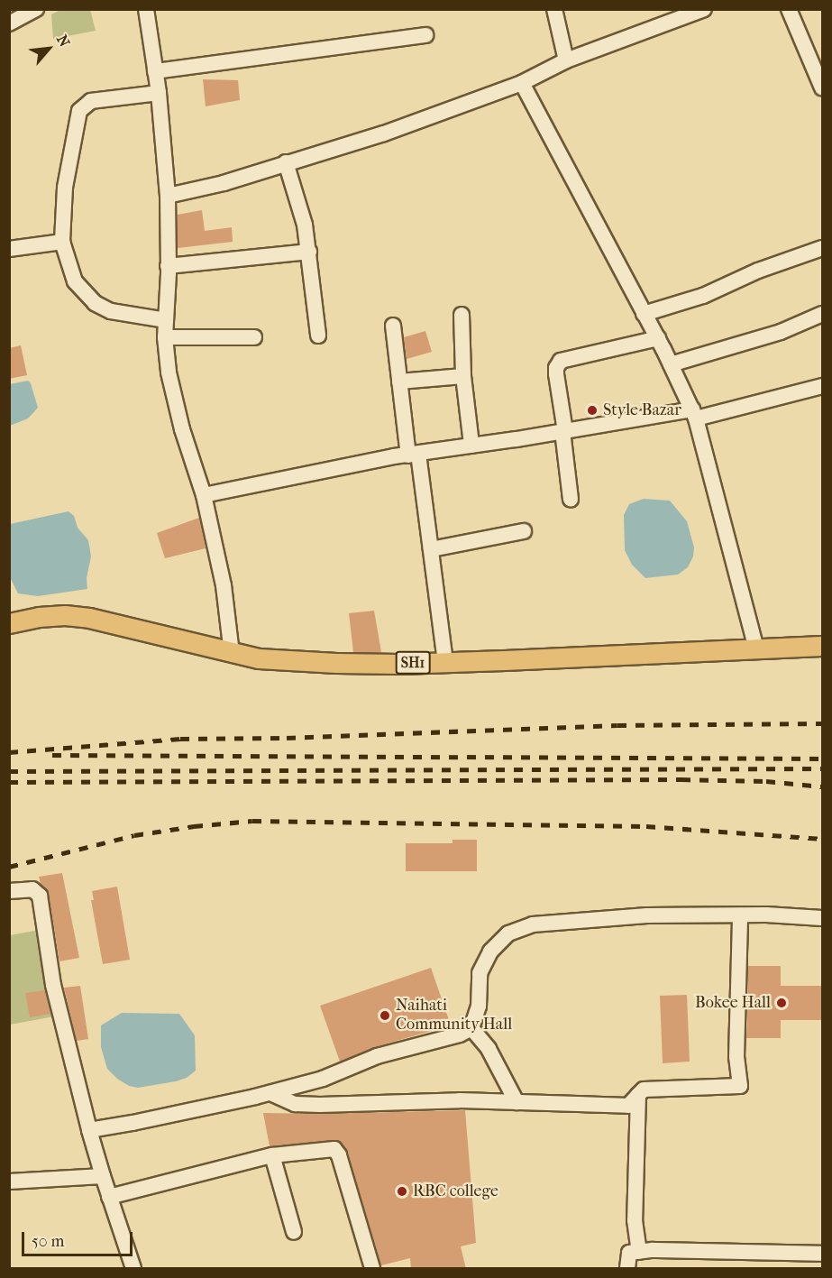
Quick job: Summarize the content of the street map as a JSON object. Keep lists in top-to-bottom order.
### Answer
{
  "streets": {
    "main road": ["SH1"]
  },
  "places": [
    "Style Bazar",
    "Bokee Hall",
    "Naihati Community Hall",
    "RBC college"
  ],
  "scale_bar": "50 m",
  "north": "top right"
}
